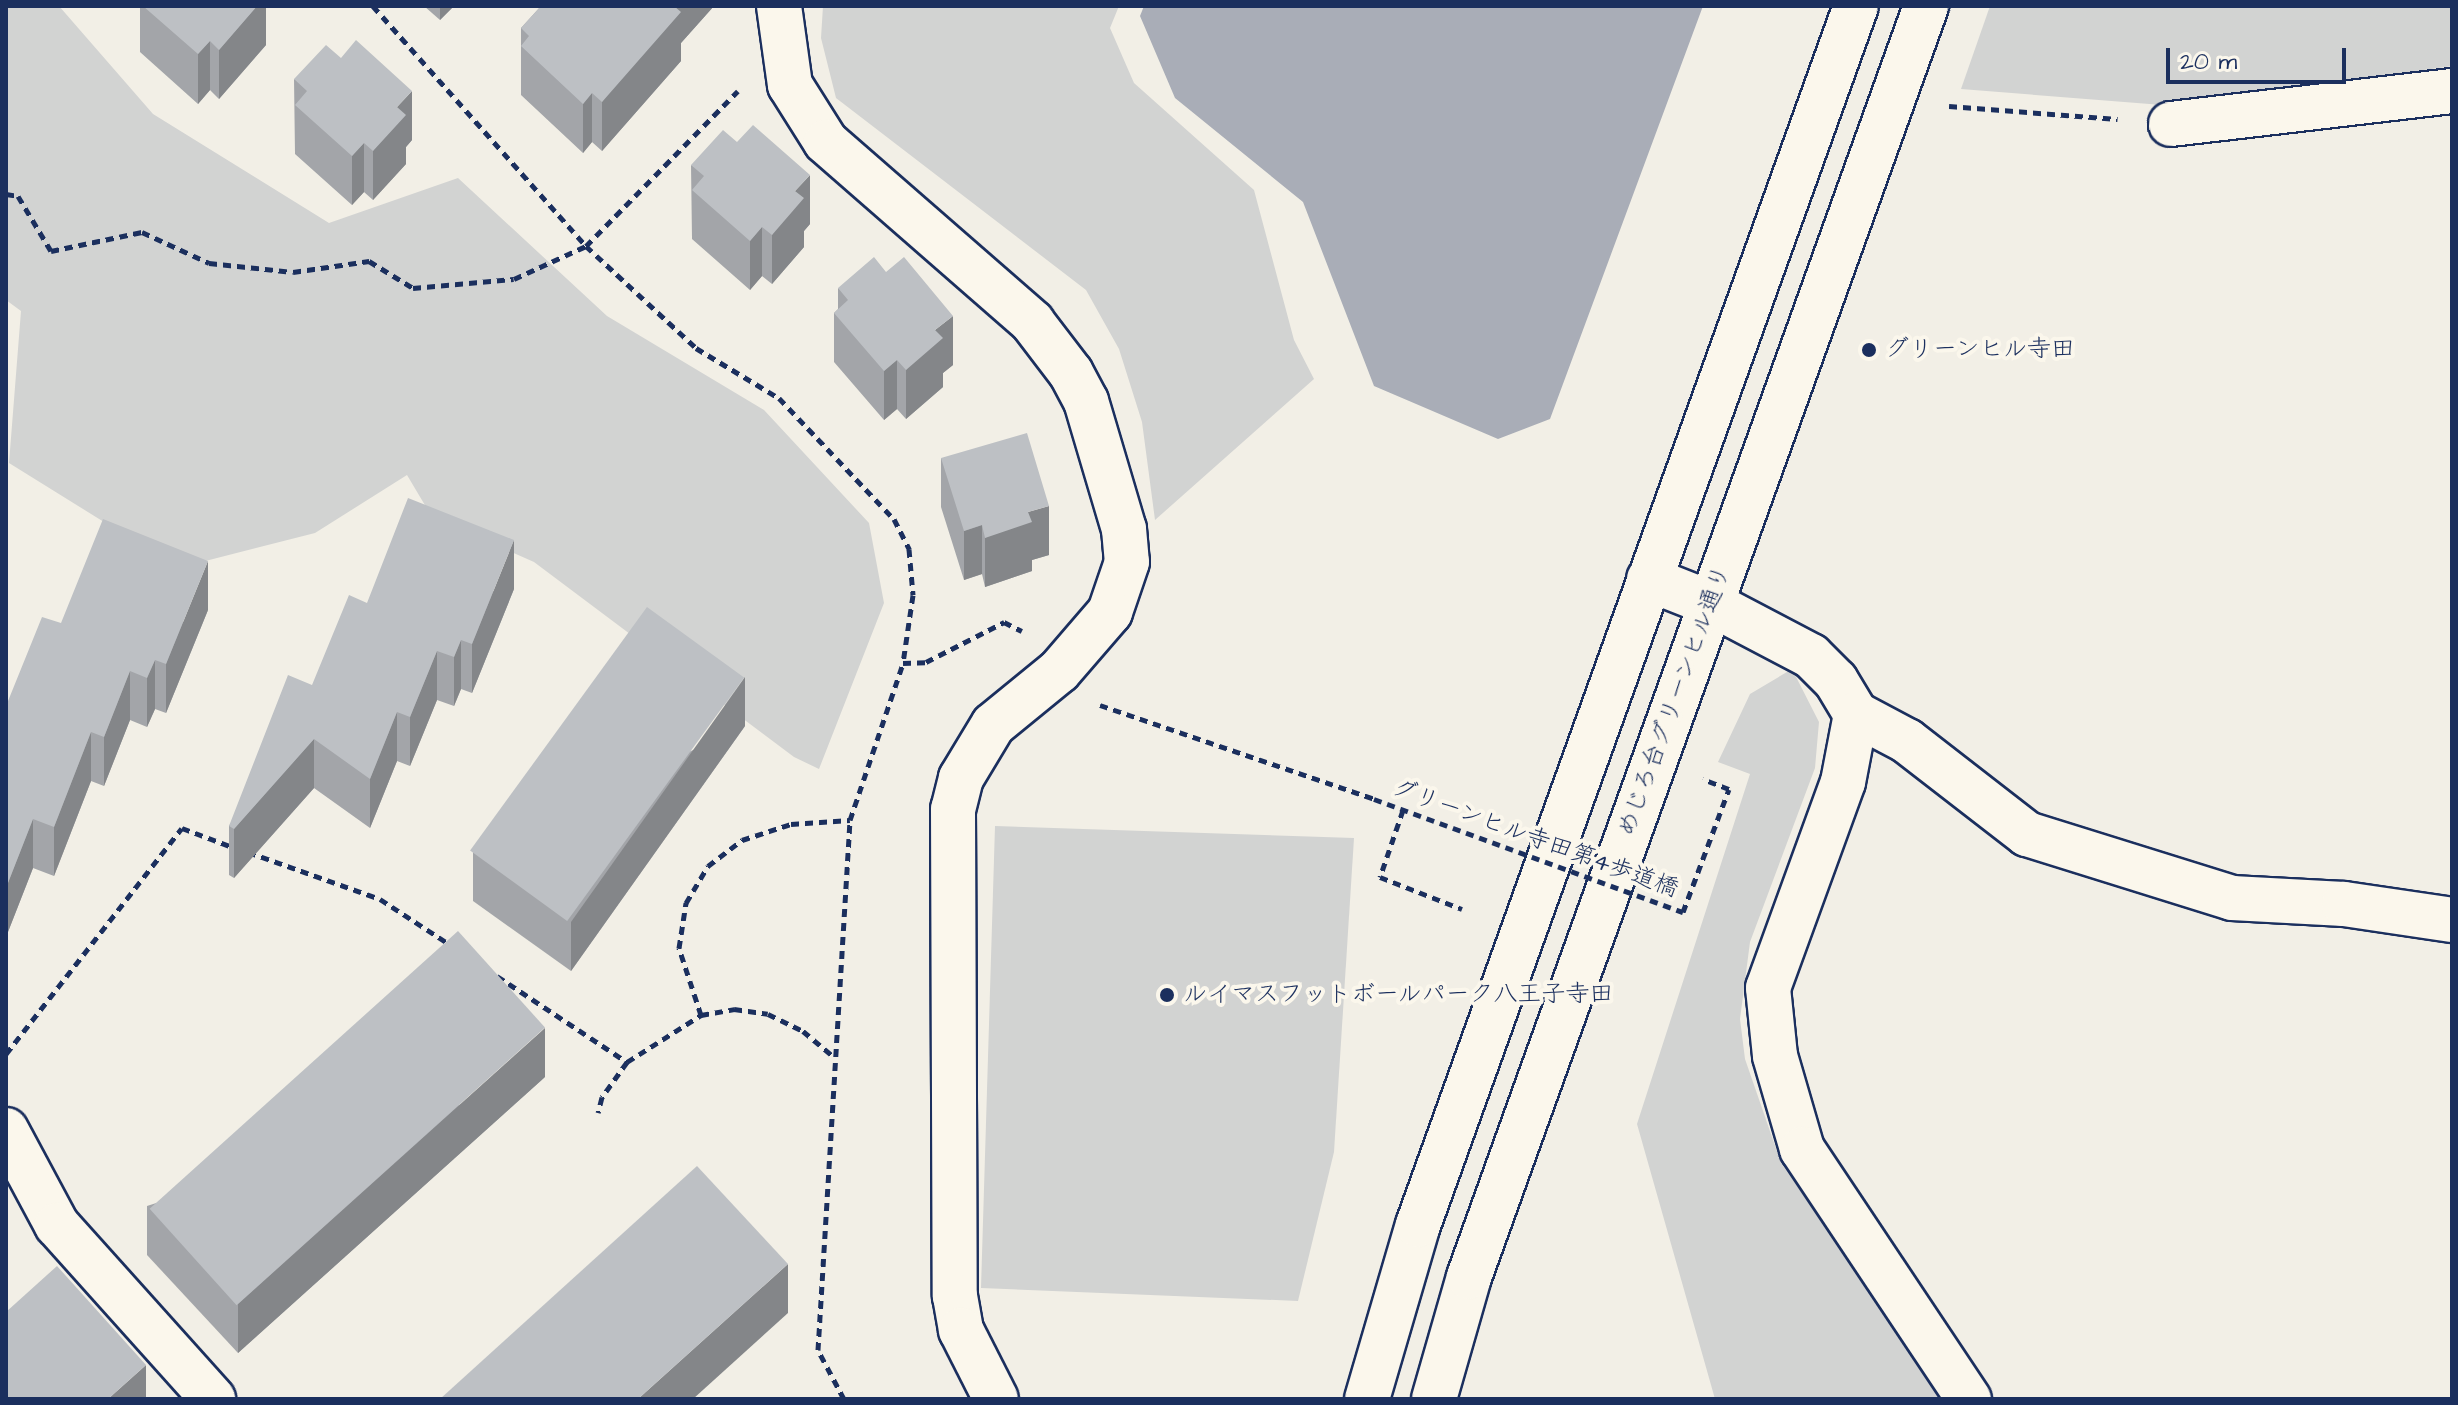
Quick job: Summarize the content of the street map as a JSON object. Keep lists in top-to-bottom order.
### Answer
{
  "streets": {
    "street": ["めじろ台グリーンヒル通り"],
    "path": ["グリーンヒル寺田第4歩道橋"]
  },
  "places": ["グリーンヒル寺田", "ルイマスフットボールパーク八王子寺田"],
  "scale_bar": "20 m"
}
